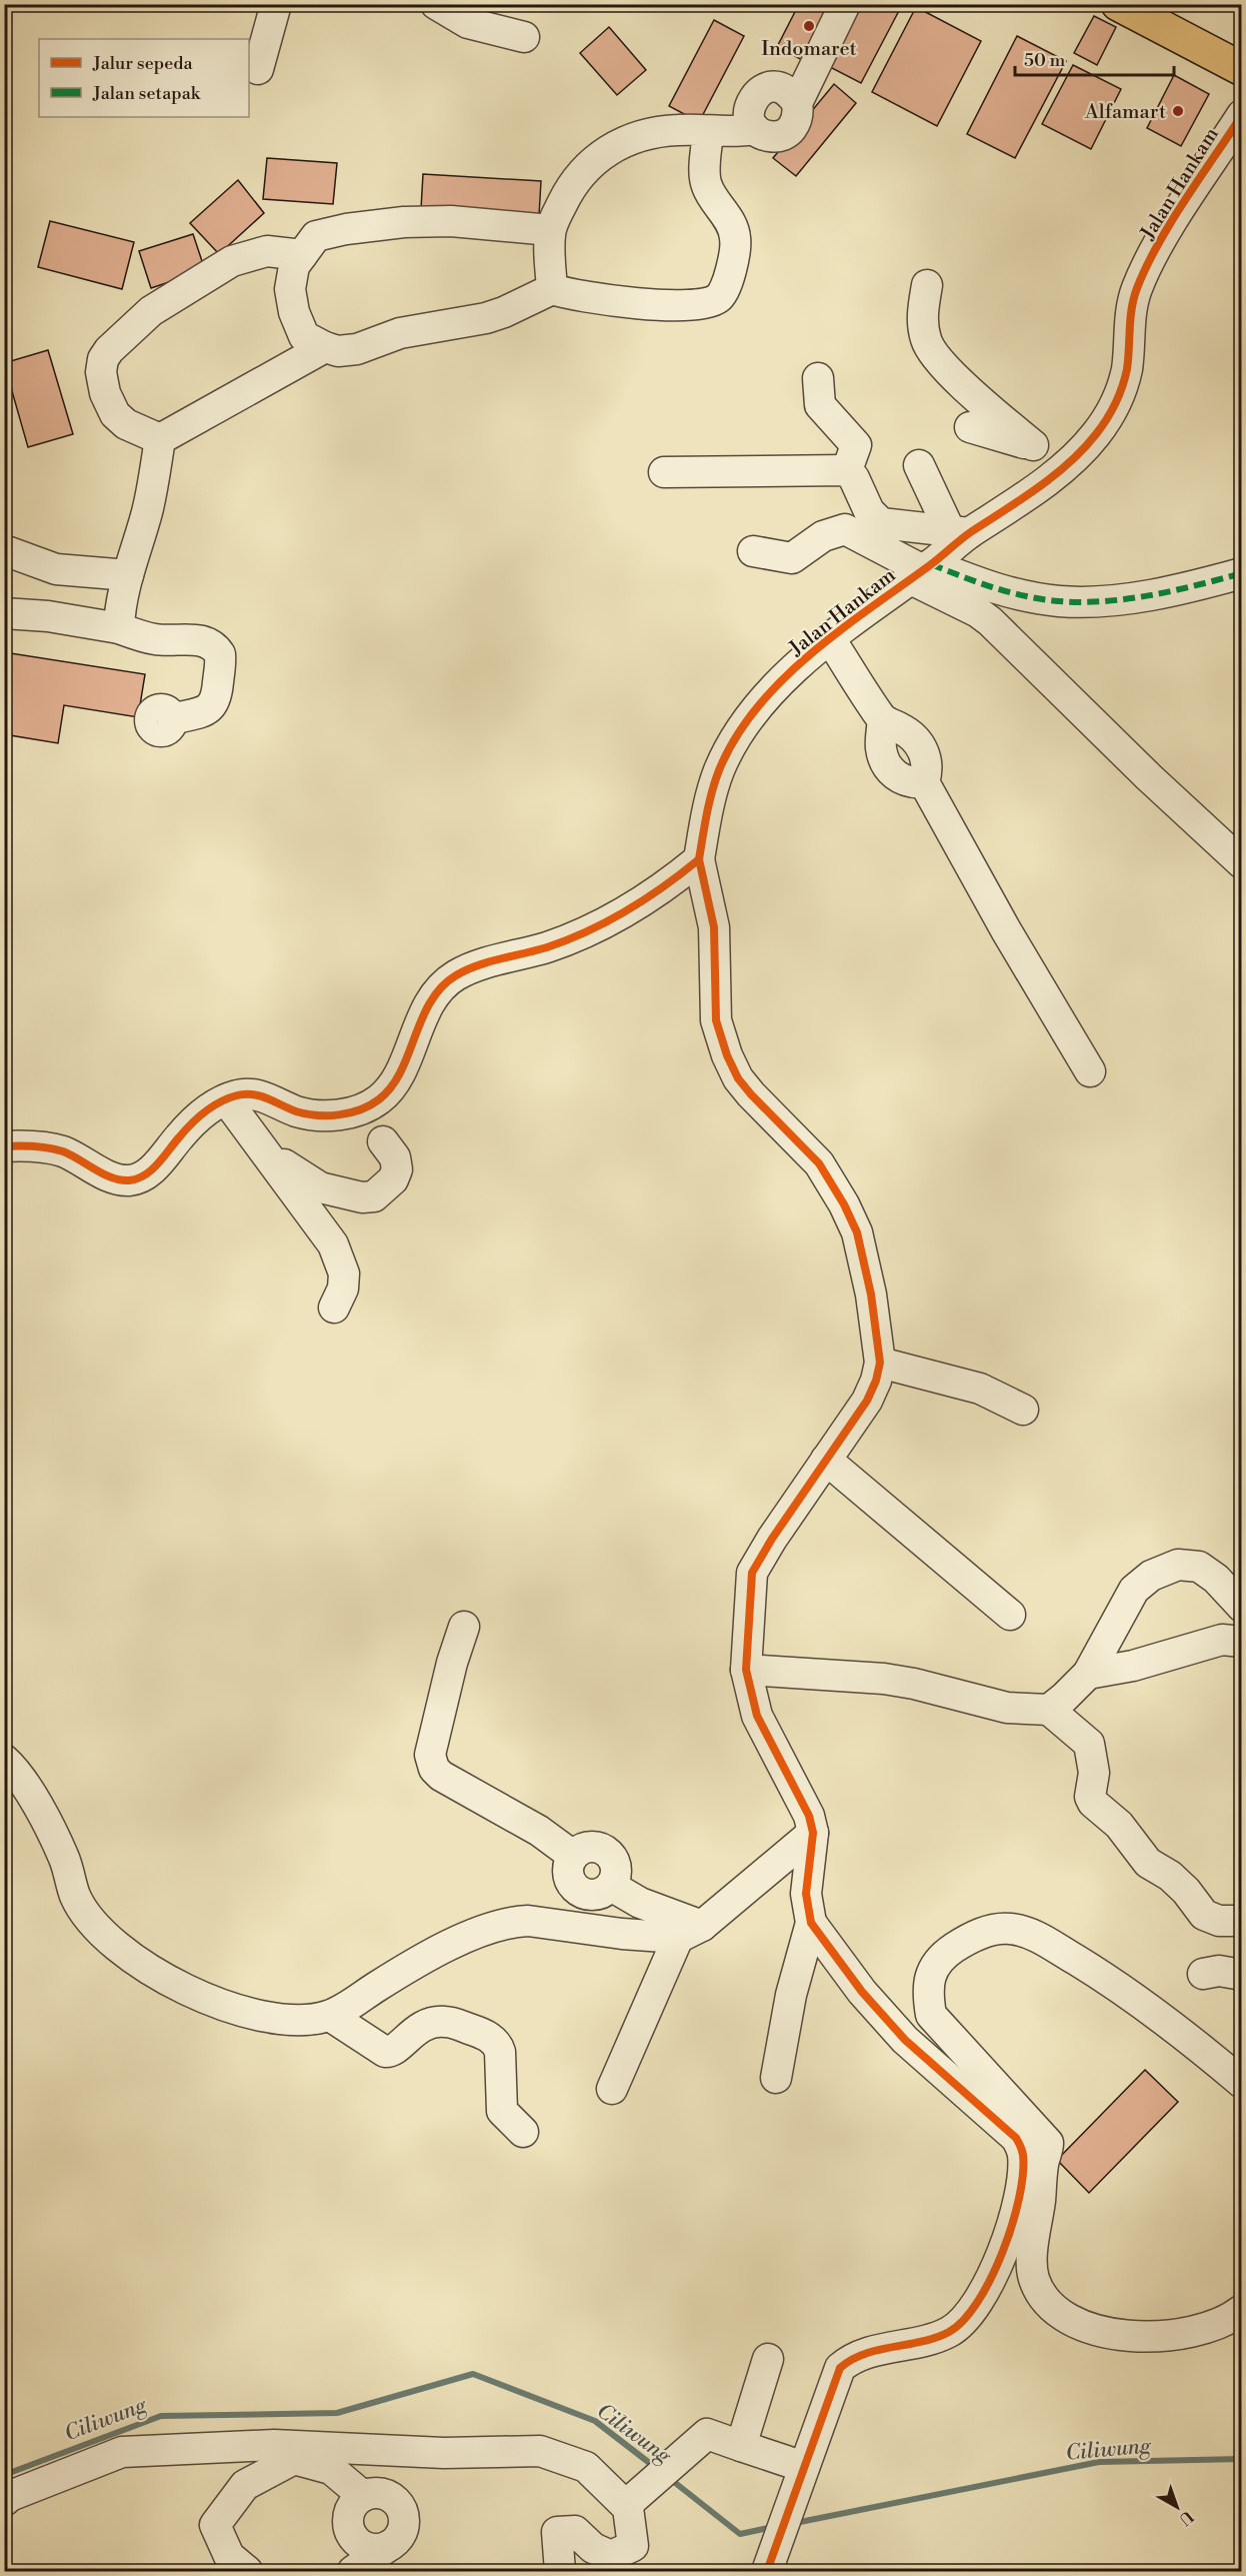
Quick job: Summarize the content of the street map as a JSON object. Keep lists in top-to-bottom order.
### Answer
{
  "streets": {
    "street": ["Jalan Hankam"]
  },
  "water": ["Ciliwung"],
  "places": ["Indomaret", "Alfamart"],
  "legend": ["Jalur sepeda", "Jalan setapak"],
  "scale_bar": "50 m",
  "north": "bottom right"
}
